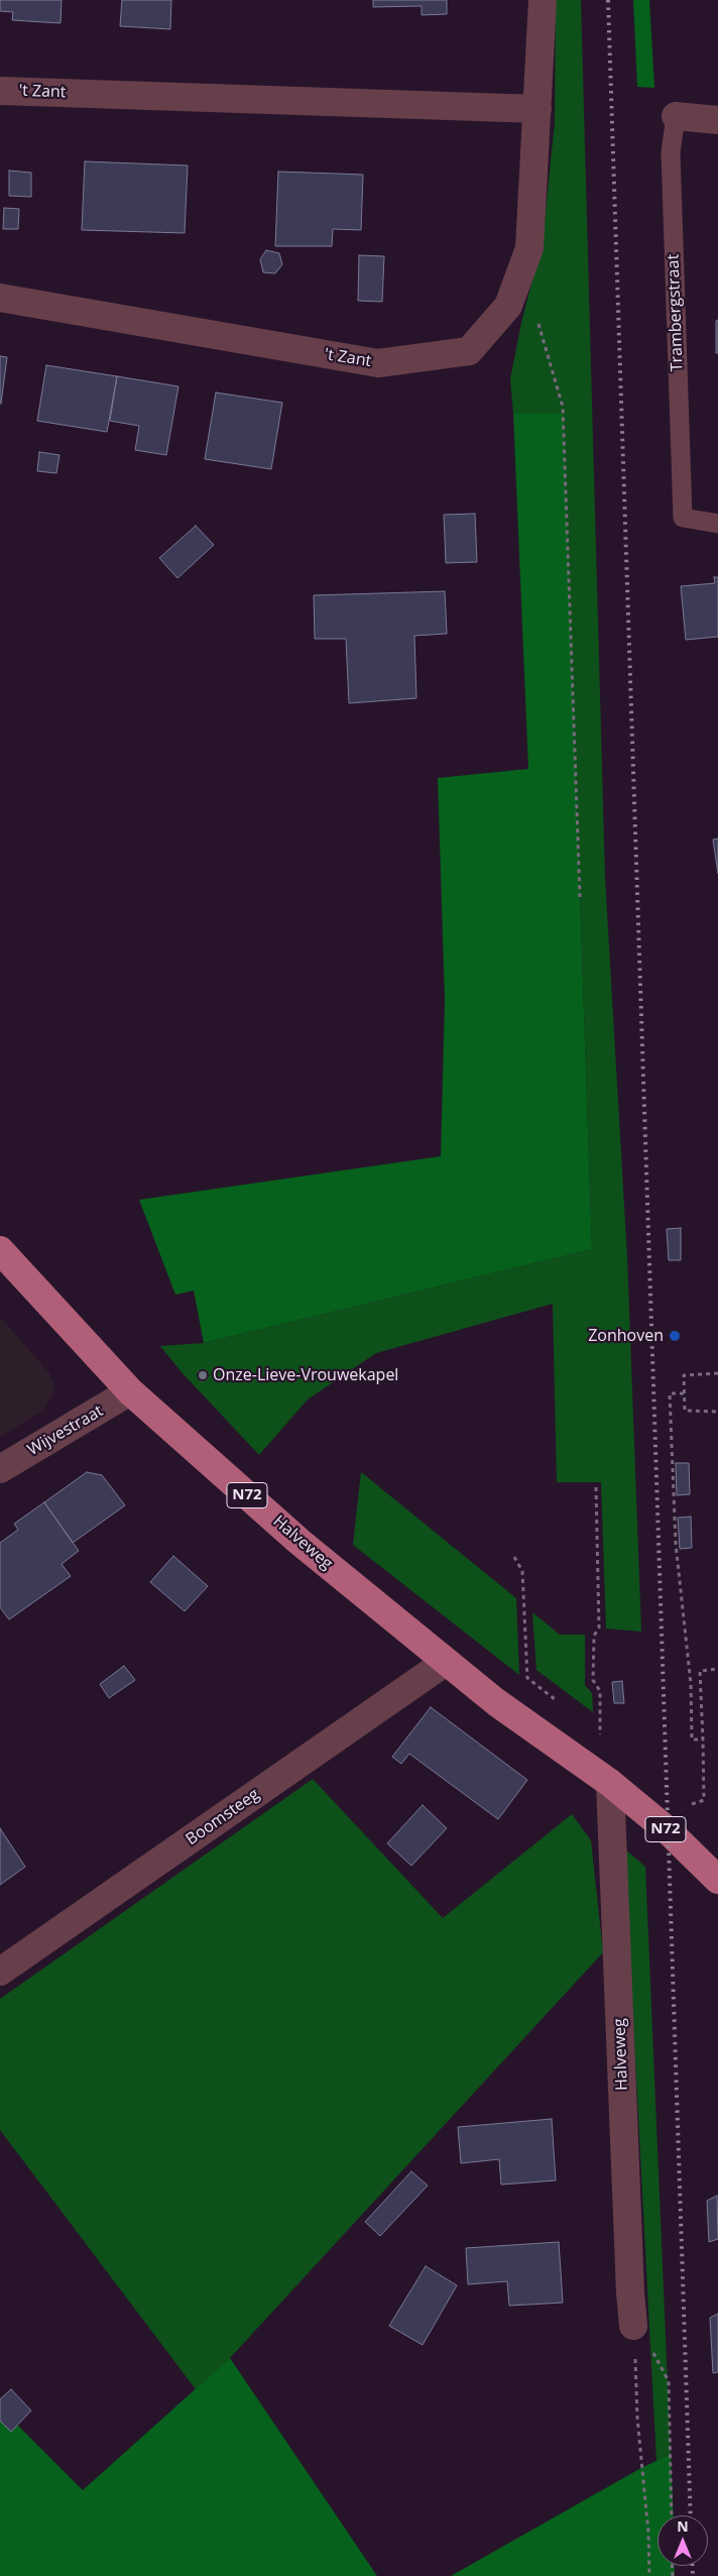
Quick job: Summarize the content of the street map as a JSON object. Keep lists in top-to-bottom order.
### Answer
{
  "streets": {
    "main road": ["N72", "Halveweg"],
    "street": [
      "'t Zant",
      "Trambergstraat",
      "Wijvestraat",
      "Boomsteeg"
    ]
  },
  "crossings": [
    ["Wijvestraat", "Halveweg"],
    ["Halveweg", "Boomsteeg"]
  ],
  "places": ["Zonhoven", "Onze-Lieve-Vrouwekapel"],
  "north": "top"
}
